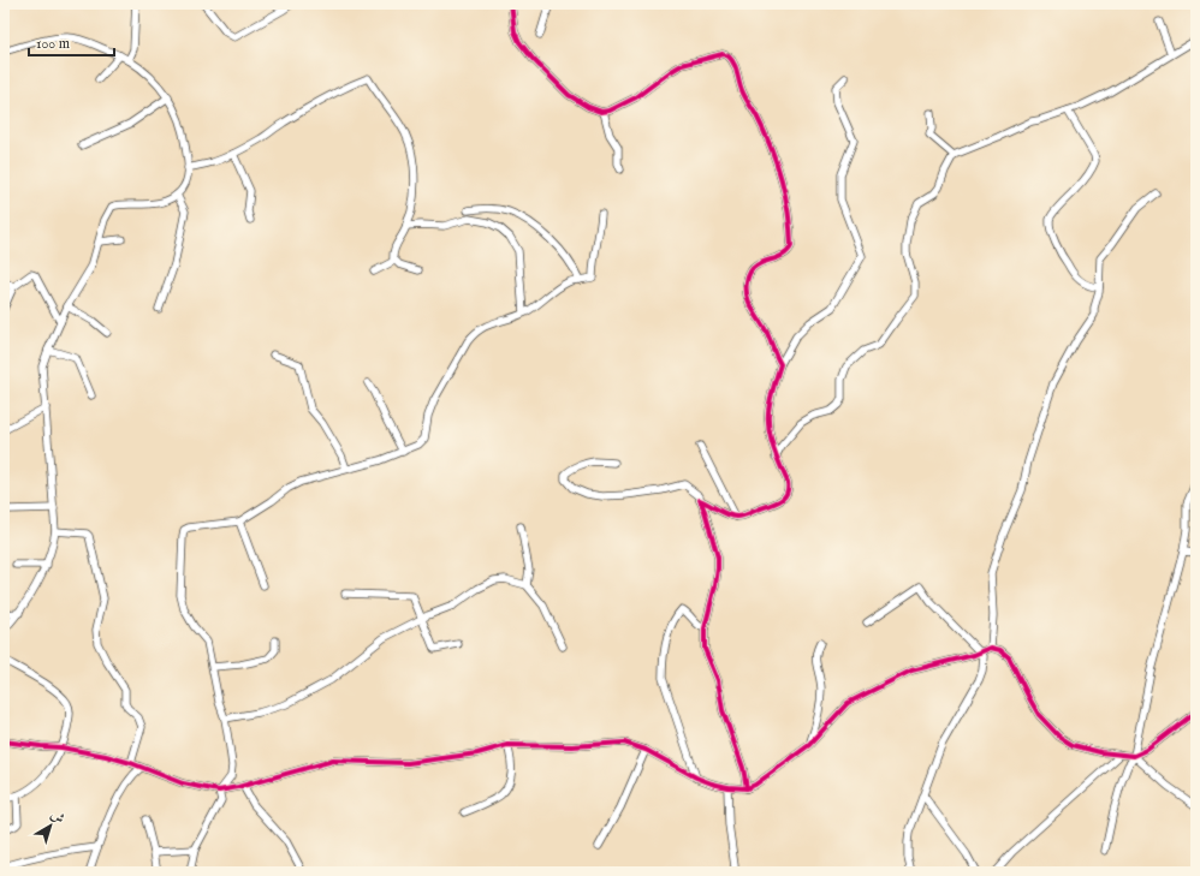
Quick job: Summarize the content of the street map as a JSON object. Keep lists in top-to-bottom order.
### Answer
{
  "scale_bar": "100 m",
  "north": "top right"
}
